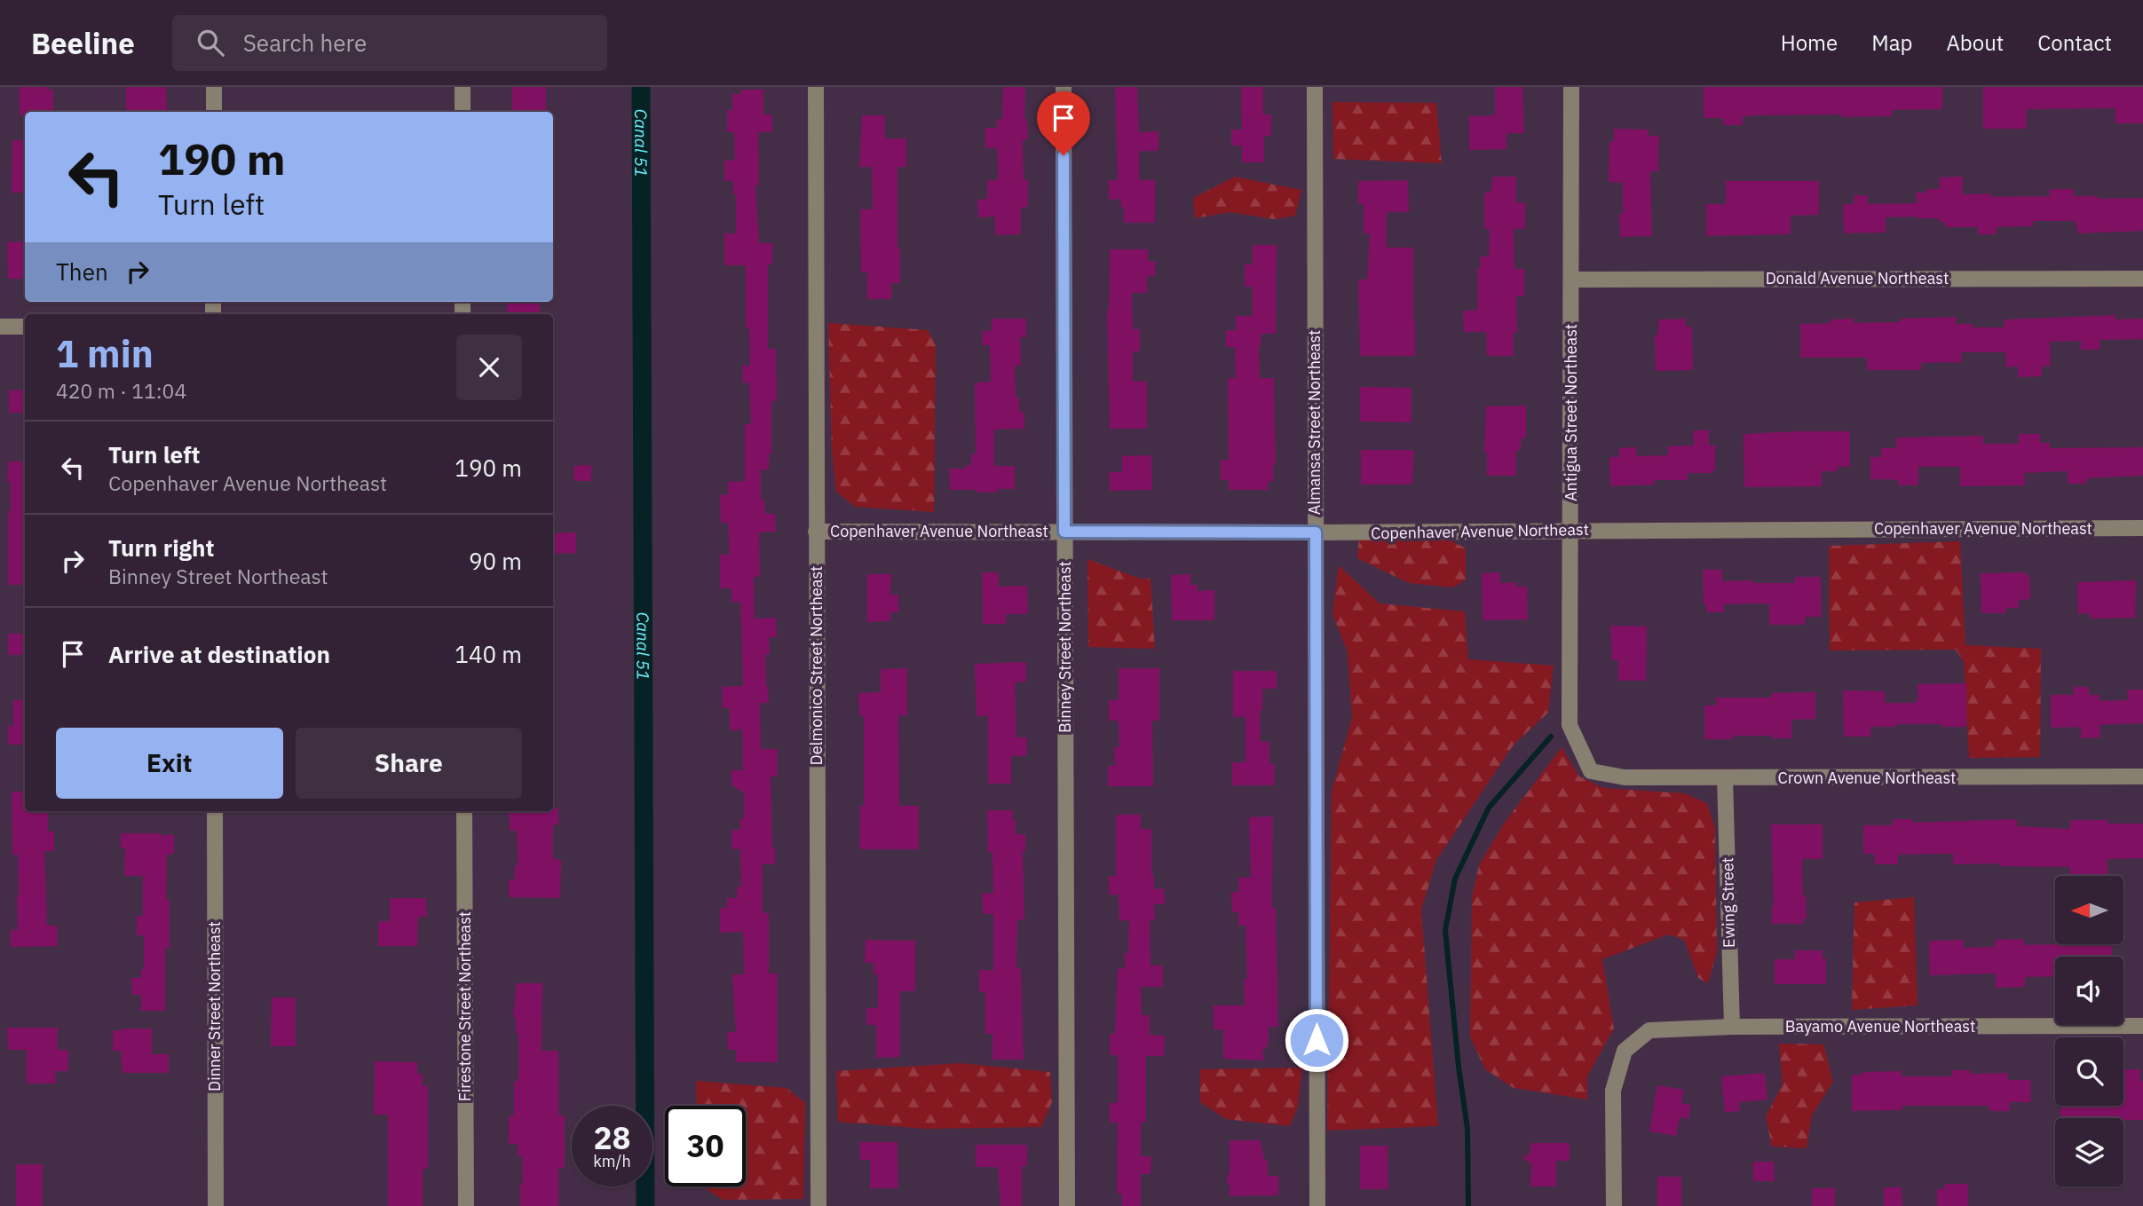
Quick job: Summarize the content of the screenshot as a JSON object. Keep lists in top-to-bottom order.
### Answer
{
  "streets": {
    "street": [
      "Donald Avenue Northeast",
      "Antigua Street Northeast",
      "Almansa Street Northeast",
      "Copenhaver Avenue Northeast",
      "Binney Street Northeast",
      "Delmonico Street Northeast",
      "Crown Avenue Northeast",
      "Ewing Street",
      "Dinner Street Northeast",
      "Firestone Street Northeast",
      "Bayamo Avenue Northeast"
    ]
  },
  "crossings": [
    ["Donald Avenue Northeast", "Antigua Street Northeast"],
    ["Antigua Street Northeast", "Copenhaver Avenue Northeast"],
    ["Antigua Street Northeast", "Crown Avenue Northeast"],
    ["Almansa Street Northeast", "Copenhaver Avenue Northeast"],
    ["Copenhaver Avenue Northeast", "Binney Street Northeast"],
    ["Copenhaver Avenue Northeast", "Delmonico Street Northeast"],
    ["Crown Avenue Northeast", "Ewing Street"],
    ["Ewing Street", "Bayamo Avenue Northeast"]
  ],
  "water": ["Canal 51"],
  "north": "left",
  "page": {
    "header": "Beeline",
    "search": "Search here",
    "nav": [
      "Home",
      "Map",
      "About",
      "Contact"
    ],
    "turn": ["190 m", "Turn left"],
    "then": "Then",
    "heading": ["1 min", "420 m · 11:04"],
    "list": [
      {
        "name": "Turn left",
        "note": "Copenhaver Avenue Northeast",
        "value": "190 m"
      },
      {
        "name": "Turn right",
        "note": "Binney Street Northeast",
        "value": "90 m"
      },
      {
        "name": "Arrive at destination",
        "value": "140 m"
      }
    ],
    "buttons": ["Exit", "Share"],
    "speed": "28 km/h",
    "limit": "30"
  }
}
